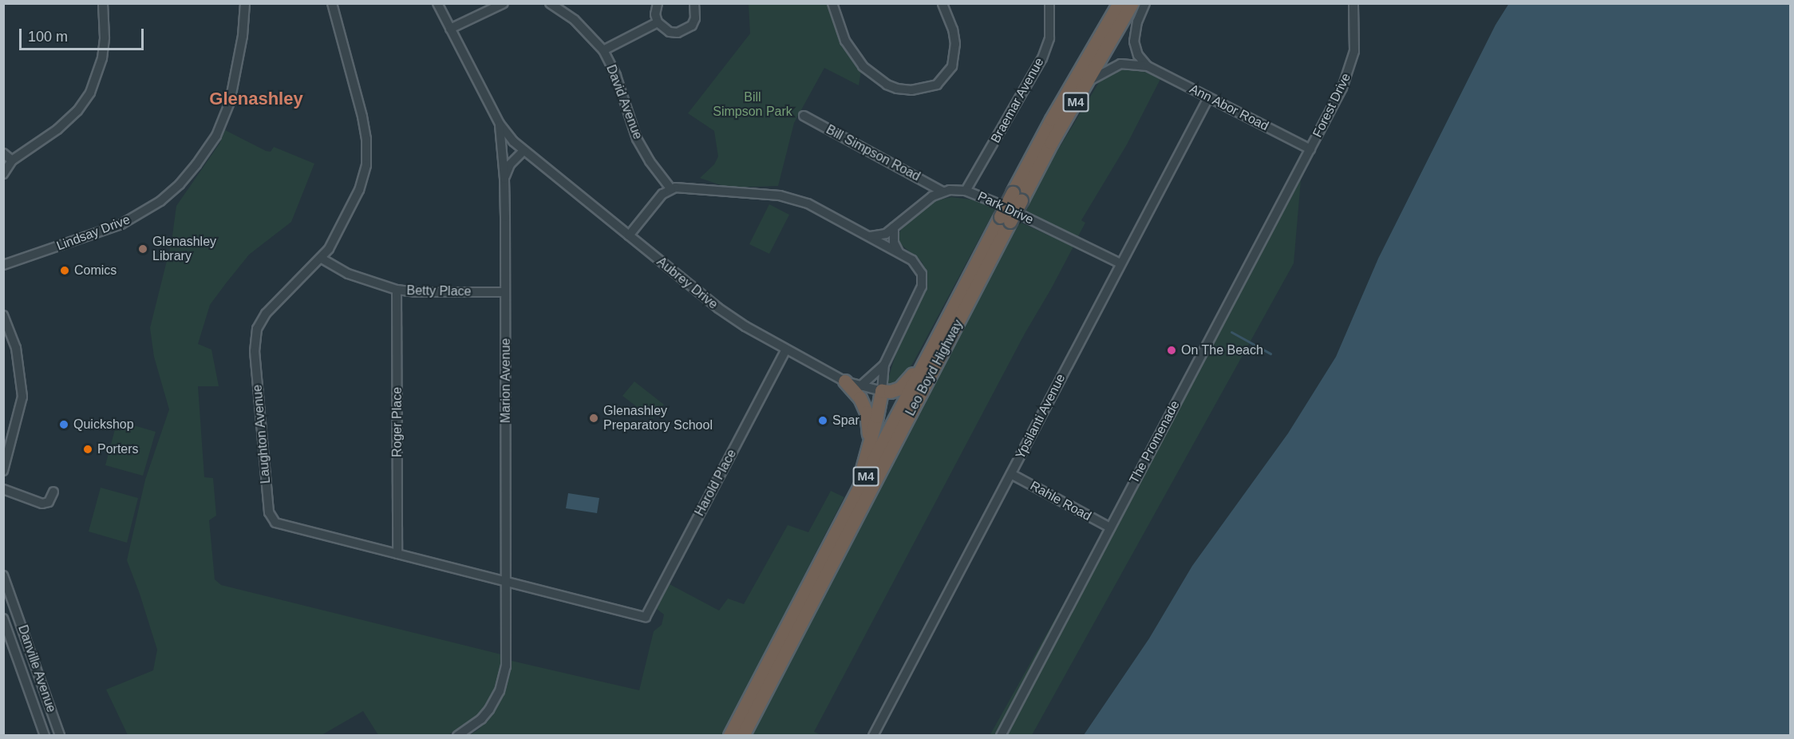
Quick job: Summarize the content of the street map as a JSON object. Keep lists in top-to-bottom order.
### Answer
{
  "streets": {
    "highway": ["M4", "Leo Boyd Highway"],
    "street": [
      "Braemar Avenue",
      "David Avenue",
      "Forest Drive",
      "Ann Abor Road",
      "Bill Simpson Road",
      "Park Drive",
      "Lindsay Drive",
      "Aubrey Drive",
      "Betty Place",
      "Marion Avenue",
      "Ypsilanti Avenue",
      "Roger Place",
      "Laughton Avenue",
      "The Promenade",
      "Harold Place",
      "Rahle Road",
      "Danville Avenue"
    ]
  },
  "crossings": [
    ["Braemar Avenue", "Park Drive"],
    ["Forest Drive", "Ann Abor Road"],
    ["Forest Drive", "The Promenade"],
    ["Ann Abor Road", "Leo Boyd Highway"],
    ["Ann Abor Road", "Ypsilanti Avenue"],
    ["Ann Abor Road", "The Promenade"],
    ["Bill Simpson Road", "Park Drive"],
    ["Park Drive", "Ypsilanti Avenue"],
    ["Aubrey Drive", "Marion Avenue"],
    ["Aubrey Drive", "Harold Place"],
    ["Betty Place", "Marion Avenue"],
    ["Betty Place", "Roger Place"],
    ["Betty Place", "Laughton Avenue"],
    ["Marion Avenue", "Laughton Avenue"],
    ["Ypsilanti Avenue", "Rahle Road"],
    ["Roger Place", "Laughton Avenue"],
    ["Laughton Avenue", "Harold Place"],
    ["The Promenade", "Rahle Road"]
  ],
  "districts": ["Glenashley"],
  "parks": ["Bill Simpson Park"],
  "places": [
    "Glenashley Library",
    "Comics",
    "On The Beach",
    "Glenashley Preparatory School",
    "Spar",
    "Quickshop",
    "Porters"
  ],
  "scale_bar": "100 m"
}
